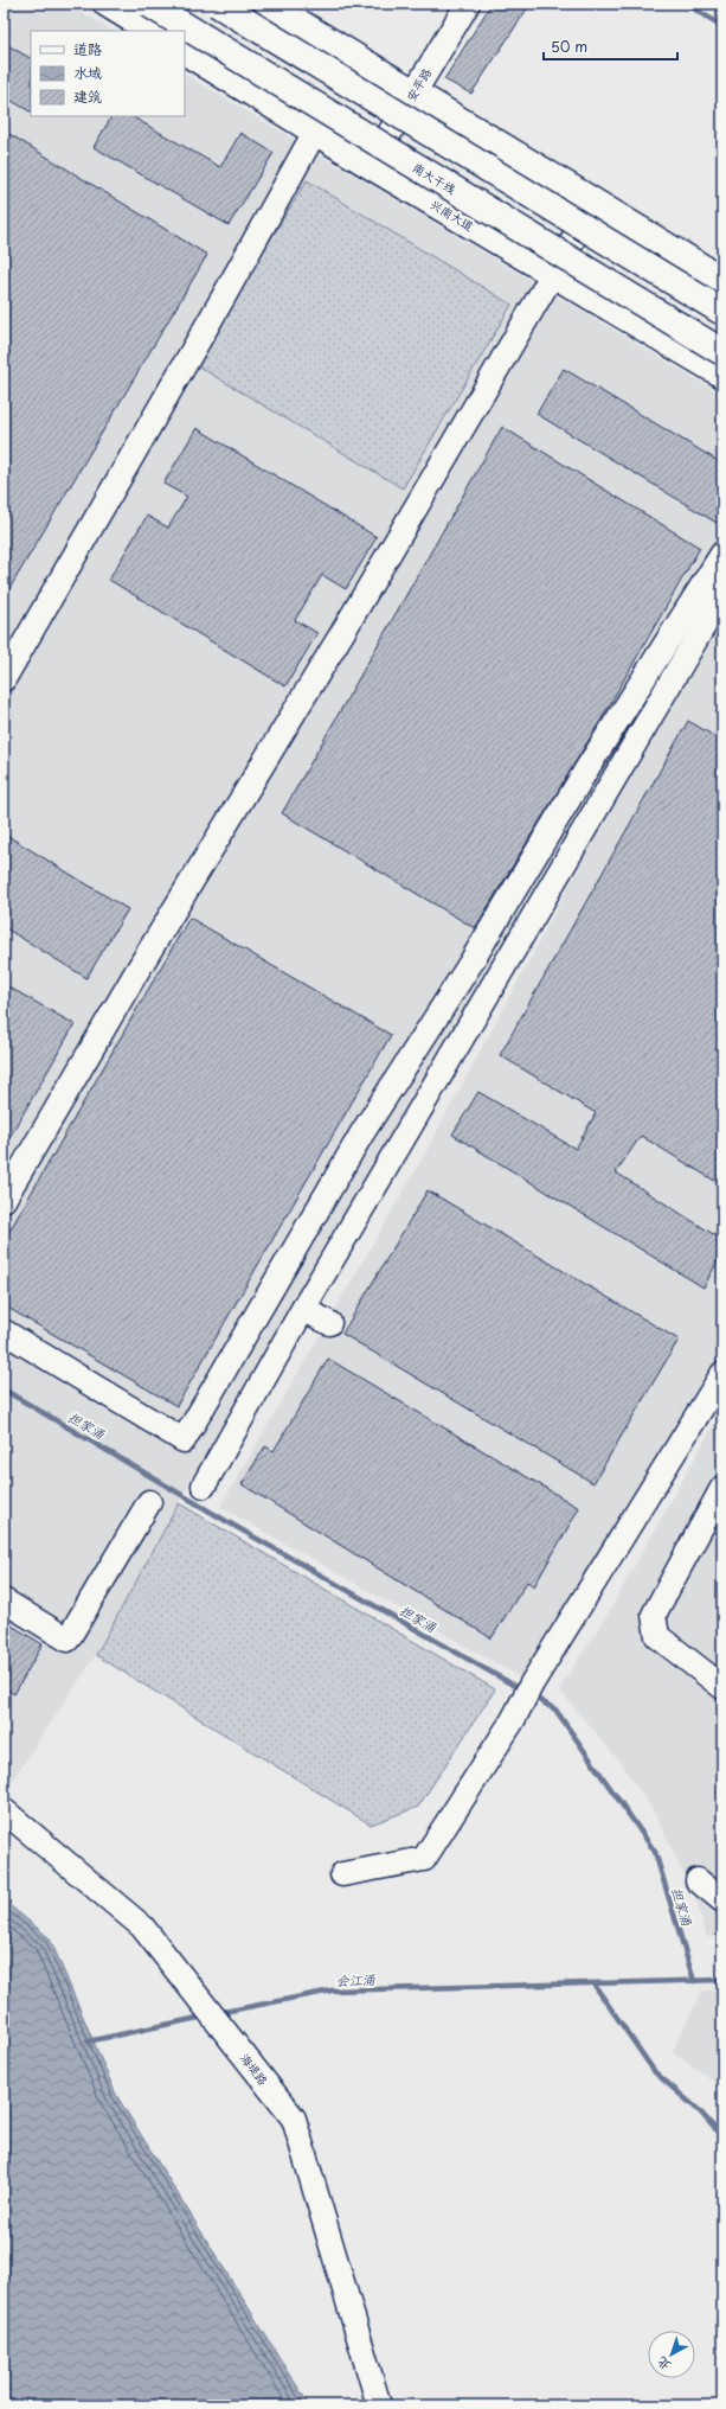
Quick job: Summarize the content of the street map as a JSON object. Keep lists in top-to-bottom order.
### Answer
{
  "streets": {
    "main road": ["南大干线", "兴南大道"],
    "street": ["安平路", "海堤路"]
  },
  "crossings": [
    ["安平路", "兴南大道"]
  ],
  "water": ["担家涌", "会江涌"],
  "legend": ["道路", "水域", "建筑"],
  "scale_bar": "50 m",
  "north": "bottom left"
}
